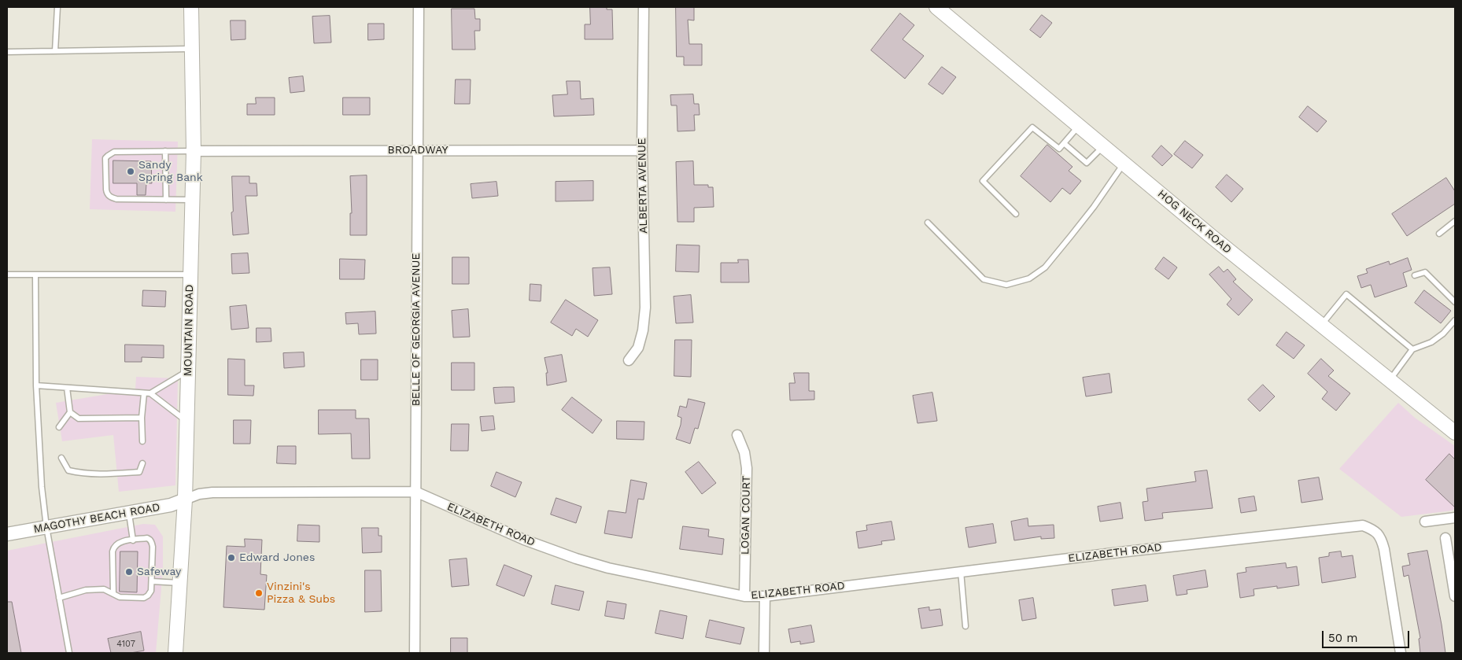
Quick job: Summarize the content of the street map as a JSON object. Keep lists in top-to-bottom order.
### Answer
{
  "streets": {
    "main road": ["HOG NECK ROAD", "MOUNTAIN ROAD"],
    "street": [
      "BROADWAY",
      "ALBERTA AVENUE",
      "BELLE OF GEORGIA AVENUE",
      "LOGAN COURT",
      "MAGOTHY BEACH ROAD",
      "ELIZABETH ROAD"
    ]
  },
  "crossings": [
    ["BROADWAY", "ALBERTA AVENUE"],
    ["BROADWAY", "BELLE OF GEORGIA AVENUE"],
    ["BROADWAY", "MOUNTAIN ROAD"],
    ["BELLE OF GEORGIA AVENUE", "ELIZABETH ROAD"],
    ["MOUNTAIN ROAD", "MAGOTHY BEACH ROAD"],
    ["MOUNTAIN ROAD", "ELIZABETH ROAD"],
    ["LOGAN COURT", "ELIZABETH ROAD"],
    ["MAGOTHY BEACH ROAD", "ELIZABETH ROAD"]
  ],
  "places": [
    "Sandy Spring Bank",
    "Edward Jones",
    "Safeway",
    "Vinzini's Pizza & Subs"
  ],
  "house_numbers": ["4107"],
  "scale_bar": "50 m"
}
